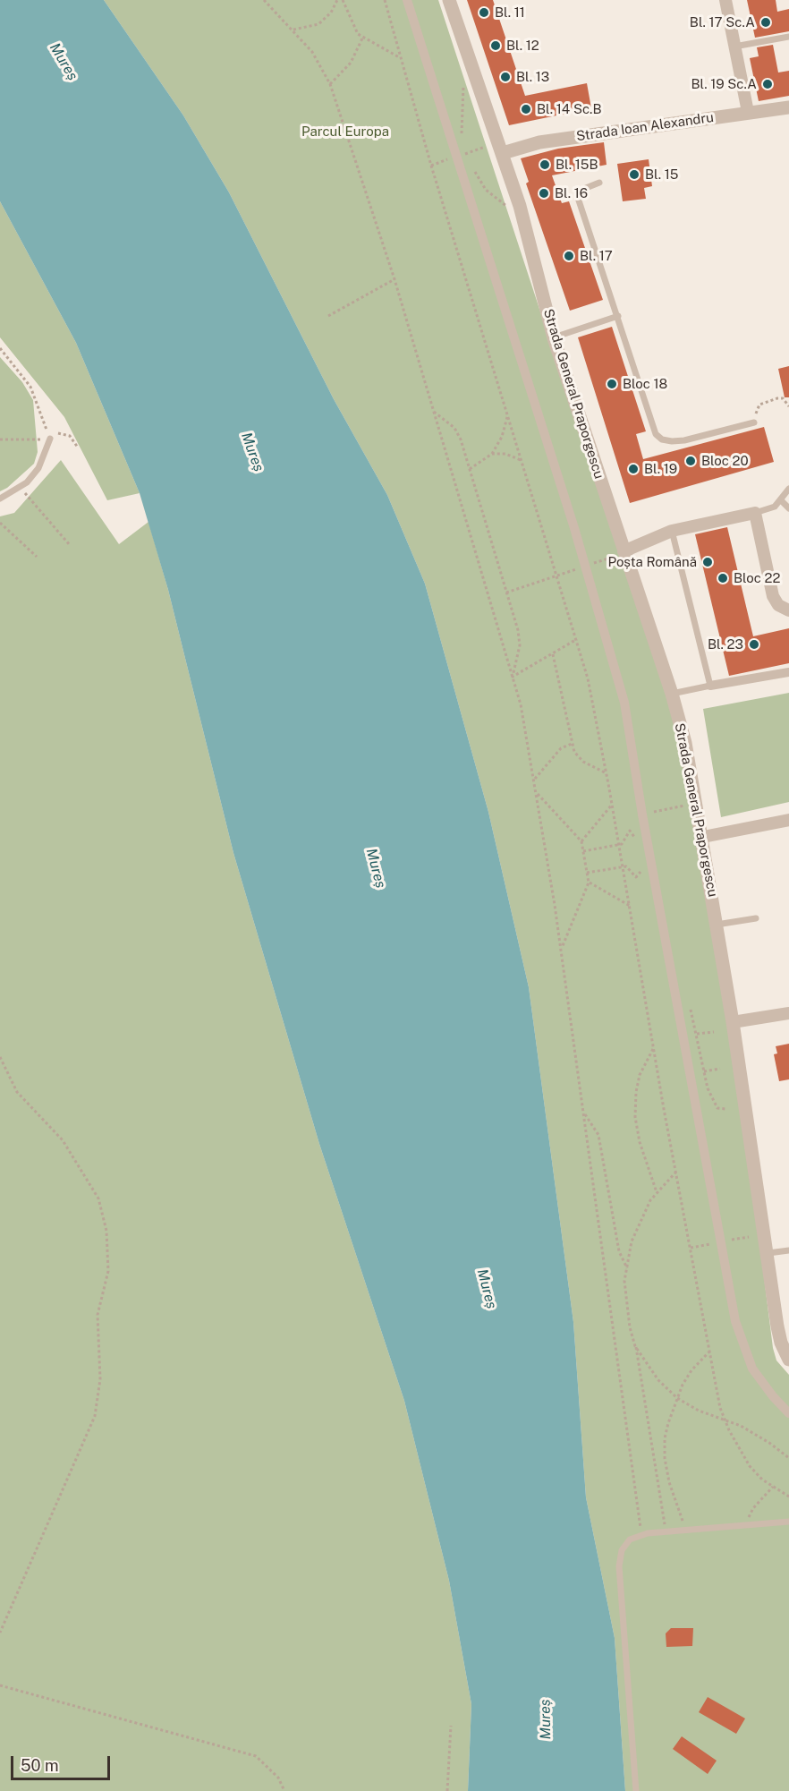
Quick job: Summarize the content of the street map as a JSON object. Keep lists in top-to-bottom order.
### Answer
{
  "streets": {
    "street": ["Strada Ioan Alexandru", "Strada General Praporgescu"]
  },
  "crossings": [
    ["Strada Ioan Alexandru", "Strada General Praporgescu"]
  ],
  "water": ["Mureș"],
  "parks": ["Parcul Europa"],
  "places": [
    "Bl. 11",
    "Bl. 17 Sc.A",
    "Bl. 12",
    "Bl. 13",
    "Bl. 19 Sc.A",
    "Bl. 14 Sc.B",
    "Bl. 15B",
    "Bl. 15",
    "Bl. 16",
    "Bl. 17",
    "Bloc 18",
    "Bloc 20",
    "Bl. 19",
    "Poșta Română",
    "Bloc 22",
    "Bl. 23"
  ],
  "scale_bar": "50 m"
}
